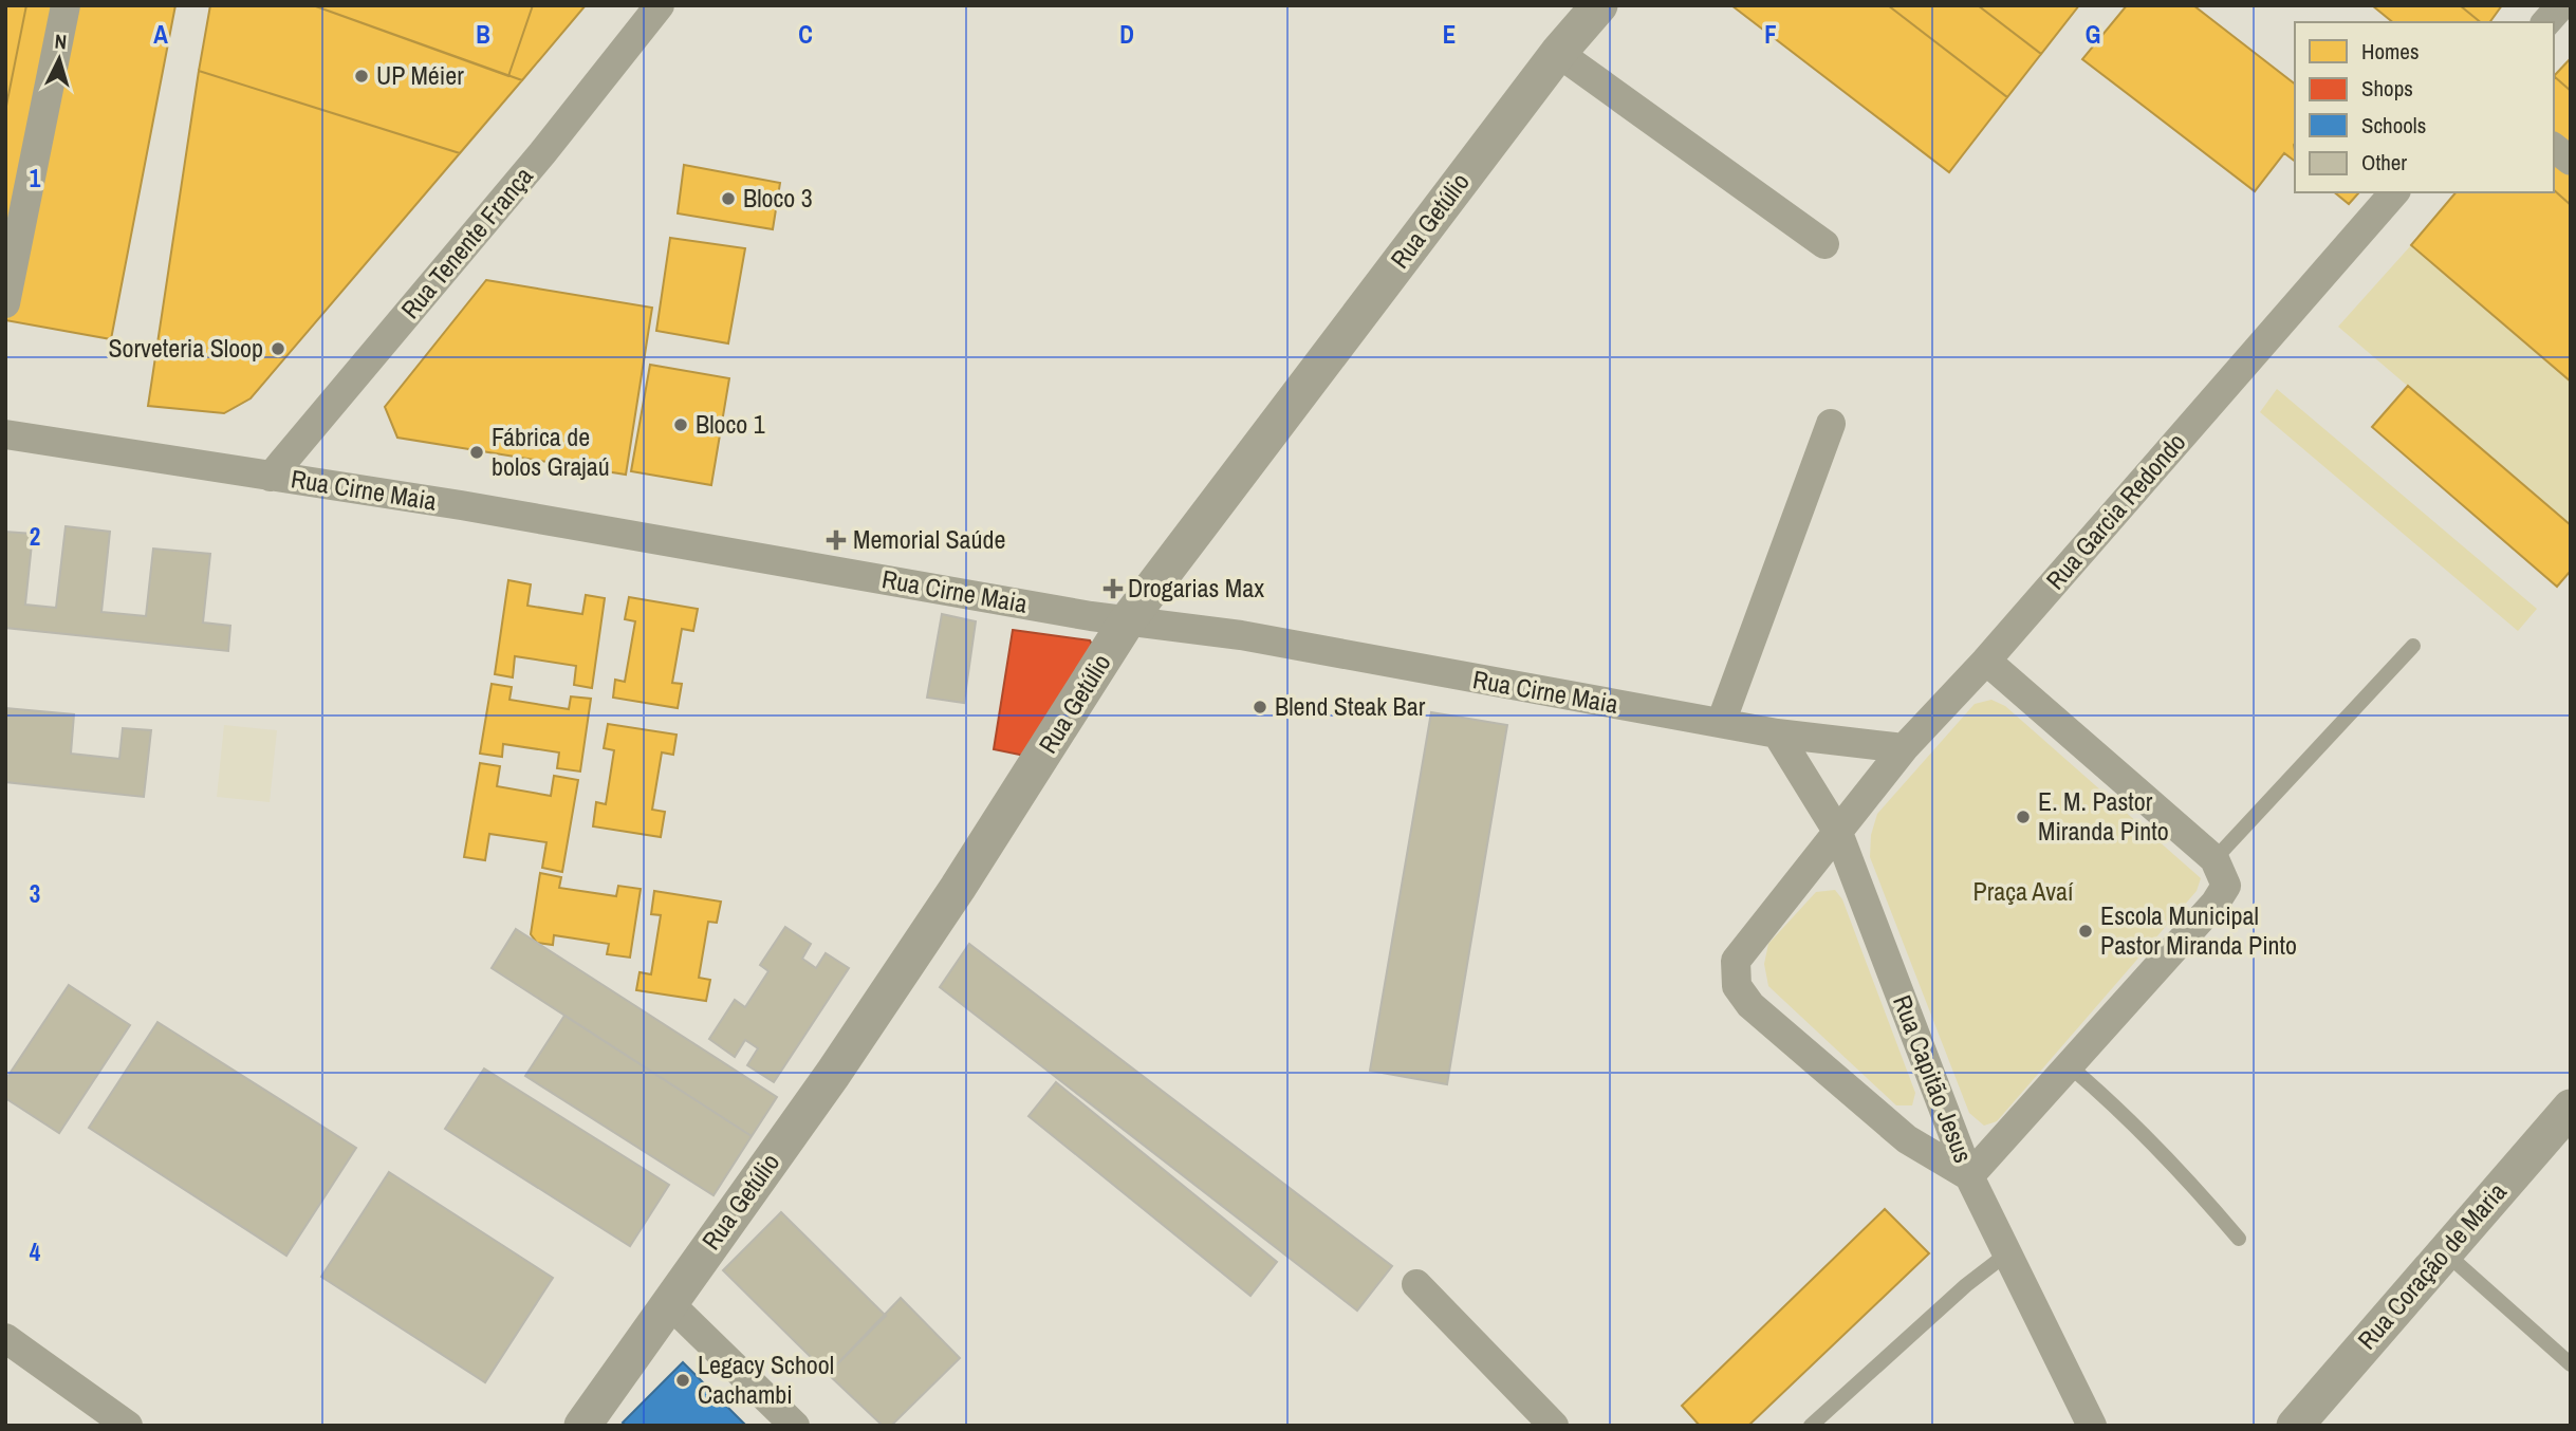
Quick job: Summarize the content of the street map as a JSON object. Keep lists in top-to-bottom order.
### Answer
{
  "streets": {
    "street": [
      "Rua Getúlio",
      "Rua Tenente França",
      "Rua Cirne Maia",
      "Rua Garcia Redondo",
      "Rua Capitão Jesus",
      "Rua Coração de Maria"
    ]
  },
  "crossings": [
    ["Rua Getúlio", "Rua Cirne Maia"],
    ["Rua Tenente França", "Rua Cirne Maia"],
    ["Rua Cirne Maia", "Rua Garcia Redondo"],
    ["Rua Cirne Maia", "Rua Capitão Jesus"],
    ["Rua Garcia Redondo", "Rua Capitão Jesus"]
  ],
  "parks": ["Praça Avaí"],
  "places": {
    "other": [
      "UP Méier",
      "Bloco 3",
      "Sorveteria Sloop",
      "Bloco 1",
      "Fábrica de bolos Grajaú",
      "Blend Steak Bar",
      "E. M. Pastor Miranda Pinto",
      "Escola Municipal Pastor Miranda Pinto",
      "Legacy School Cachambi"
    ],
    "health": ["Memorial Saúde", "Drogarias Max"]
  },
  "legend": [
    "Homes",
    "Shops",
    "Schools",
    "Other"
  ],
  "north": "top",
  "grid": {
    "columns": [
      "A",
      "B",
      "C",
      "D",
      "E",
      "F",
      "G"
    ],
    "rows": [
      "1",
      "2",
      "3",
      "4"
    ]
  }
}
